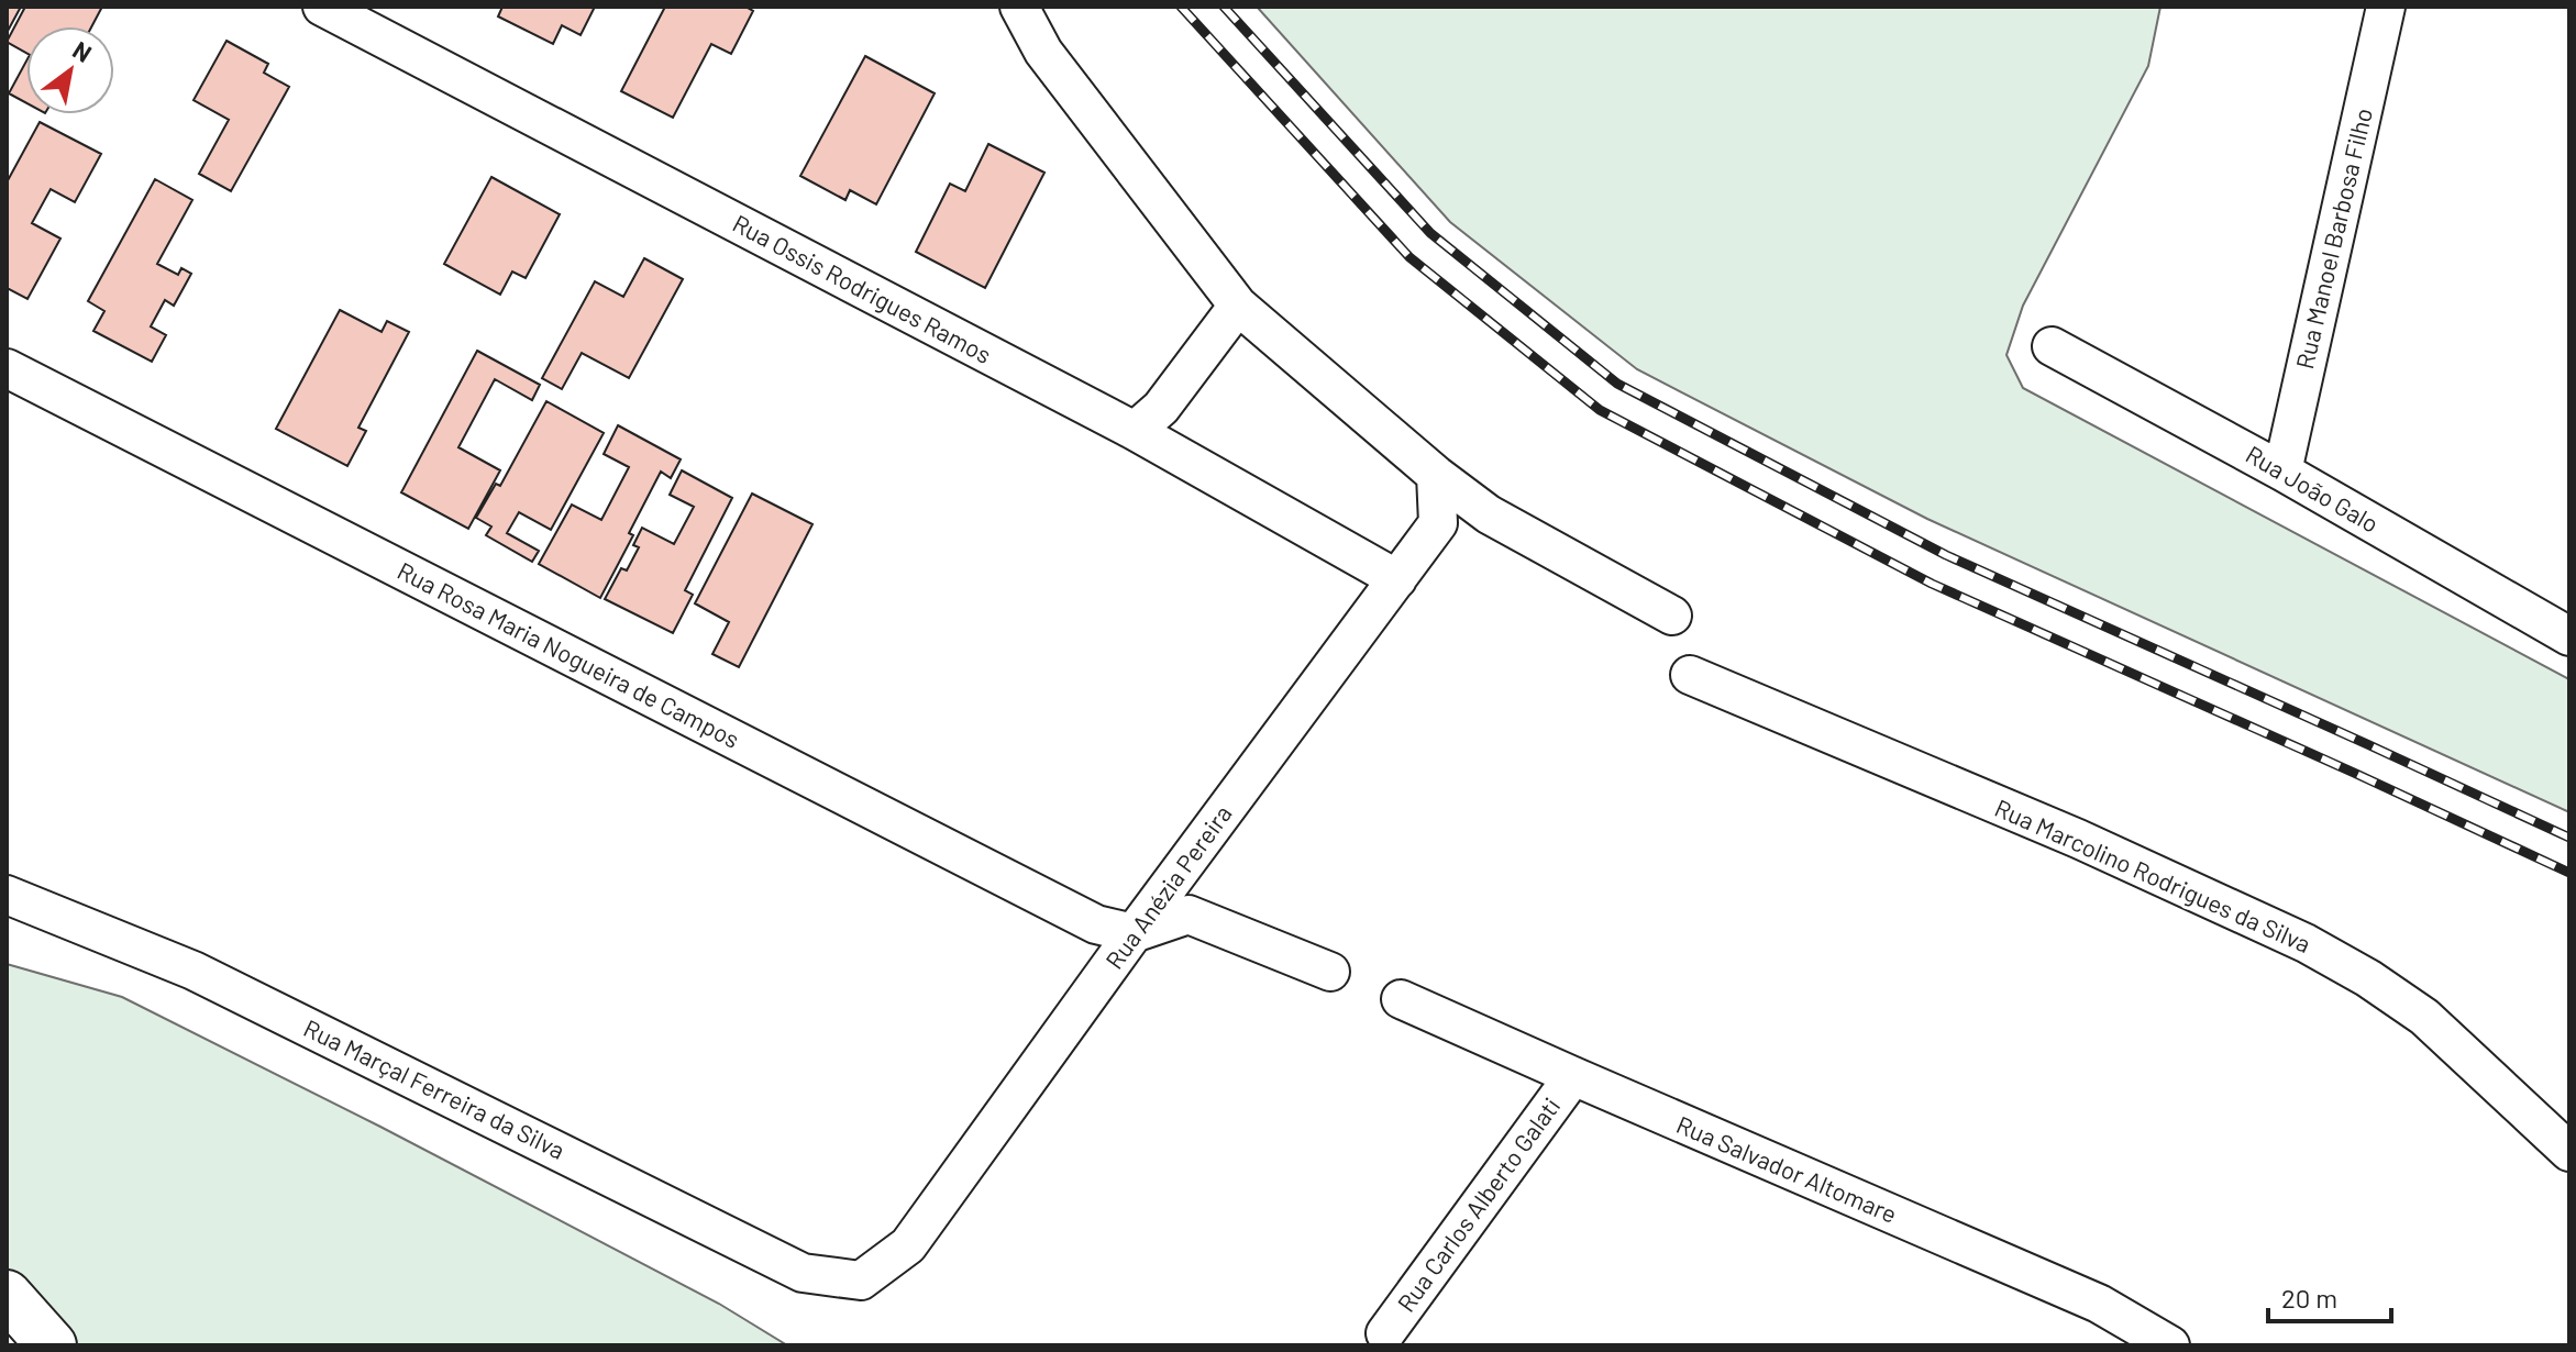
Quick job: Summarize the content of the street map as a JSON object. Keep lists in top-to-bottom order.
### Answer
{
  "streets": {
    "street": [
      "Rua Manoel Barbosa Filho",
      "Rua Ossis Rodrigues Ramos",
      "Rua João Galo",
      "Rua Rosa Maria Nogueira de Campos",
      "Rua Marcolino Rodrigues da Silva",
      "Rua Anézia Pereira",
      "Rua Marçal Ferreira da Silva",
      "Rua Salvador Altomare",
      "Rua Carlos Alberto Galati"
    ]
  },
  "crossings": [
    ["Rua Manoel Barbosa Filho", "Rua João Galo"],
    ["Rua Ossis Rodrigues Ramos", "Rua Anézia Pereira"],
    ["Rua Rosa Maria Nogueira de Campos", "Rua Anézia Pereira"],
    ["Rua Anézia Pereira", "Rua Marçal Ferreira da Silva"],
    ["Rua Salvador Altomare", "Rua Carlos Alberto Galati"]
  ],
  "scale_bar": "20 m",
  "north": "top right"
}
